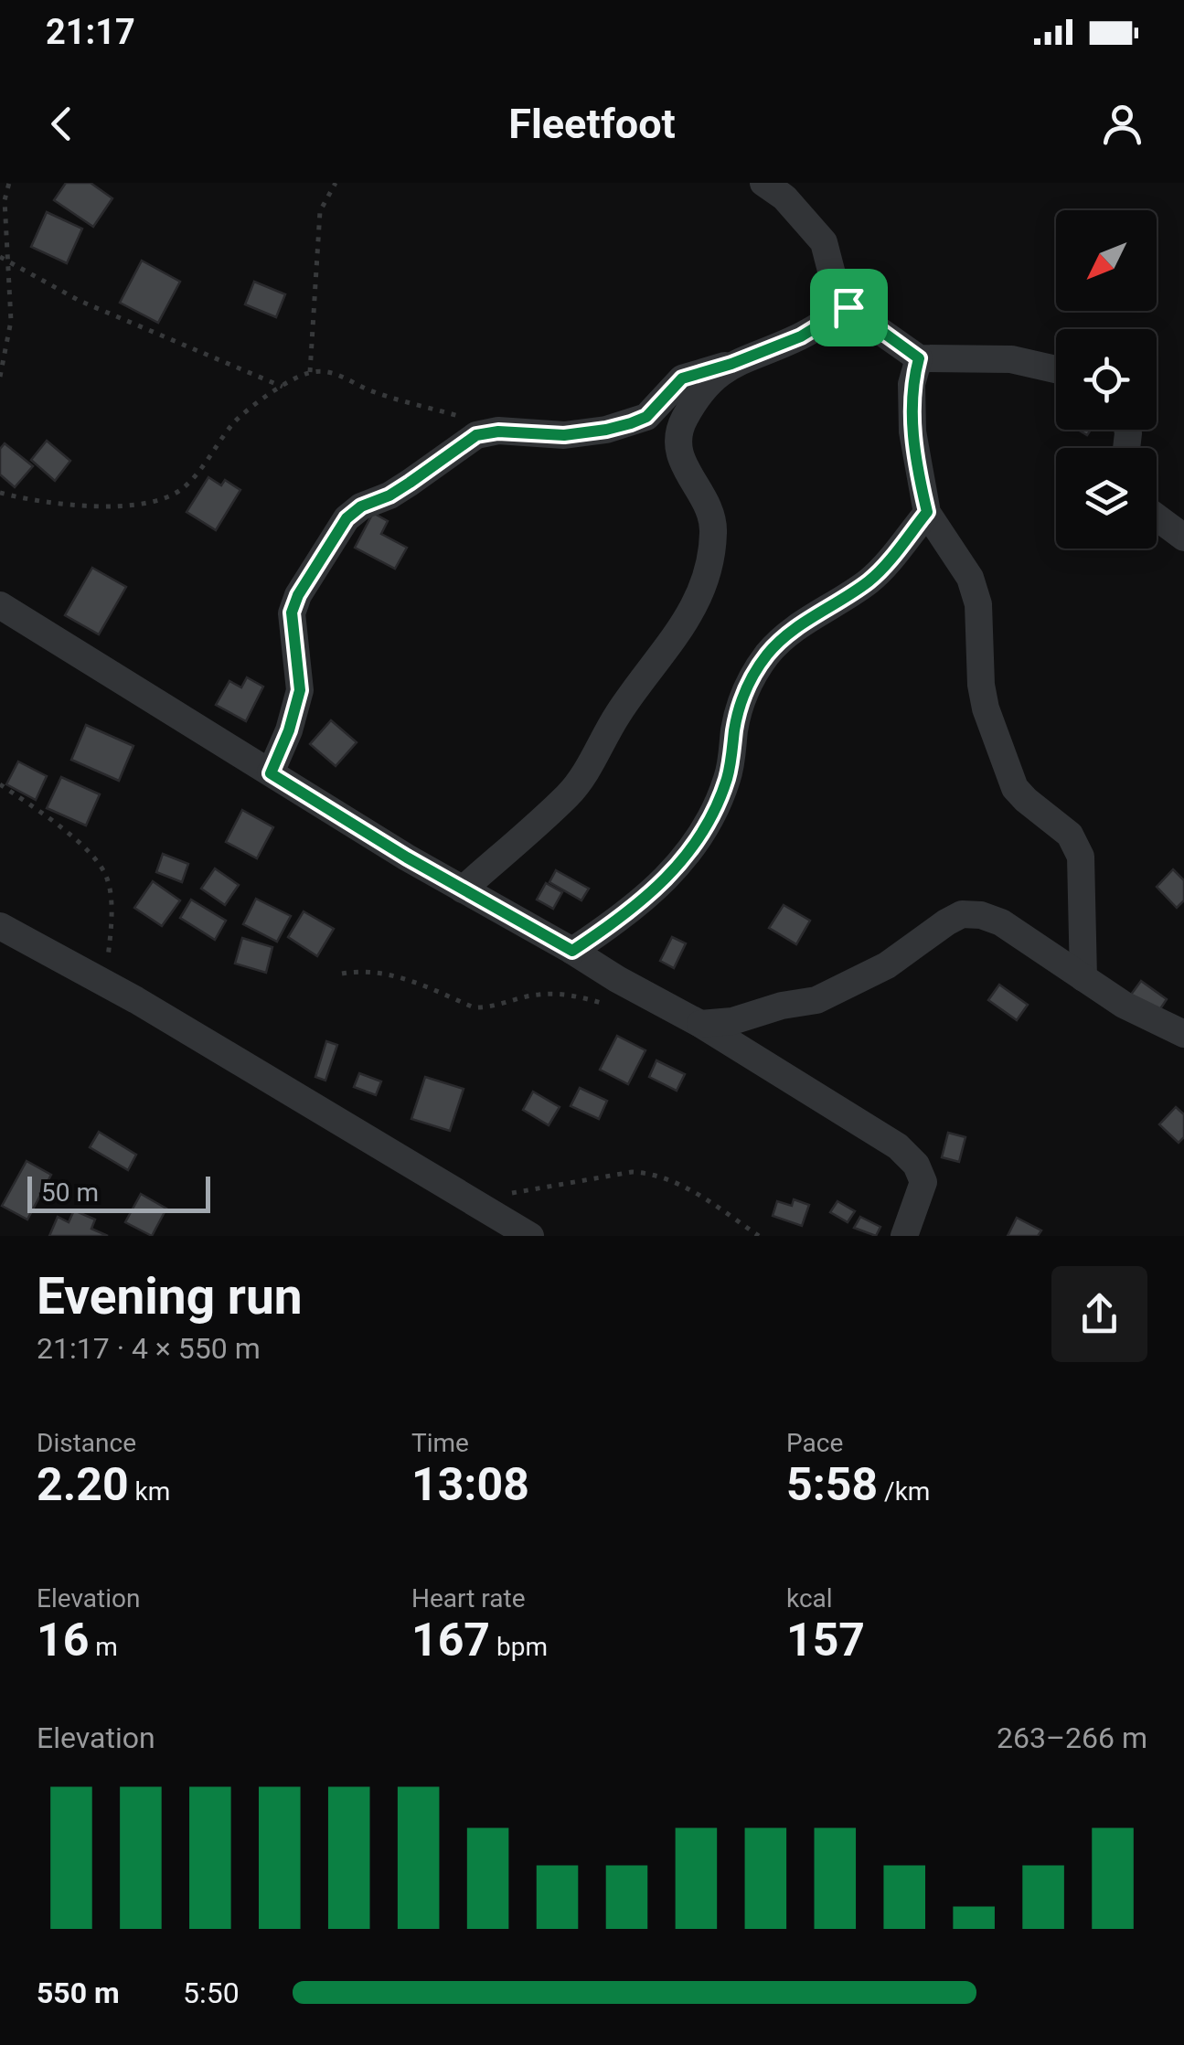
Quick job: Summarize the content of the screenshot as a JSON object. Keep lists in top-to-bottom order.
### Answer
{
  "scale_bar": "50 m",
  "north": "bottom left",
  "page": {
    "status": "21:17",
    "header": "Fleetfoot",
    "scale": "50 m",
    "heading": ["Evening run", "21:17 · 4 × 550 m"],
    "stats": [
      ["Distance", "2.20 km"],
      ["Time", "13:08"],
      ["Pace", "5:58 /km"],
      ["Elevation", "16 m"],
      ["Heart rate", "167 bpm"],
      ["kcal", "157"]
    ],
    "chart": ["Elevation", "263–266 m"],
    "list": [
      {
        "name": "550 m",
        "note": "5:50"
      }
    ]
  }
}
